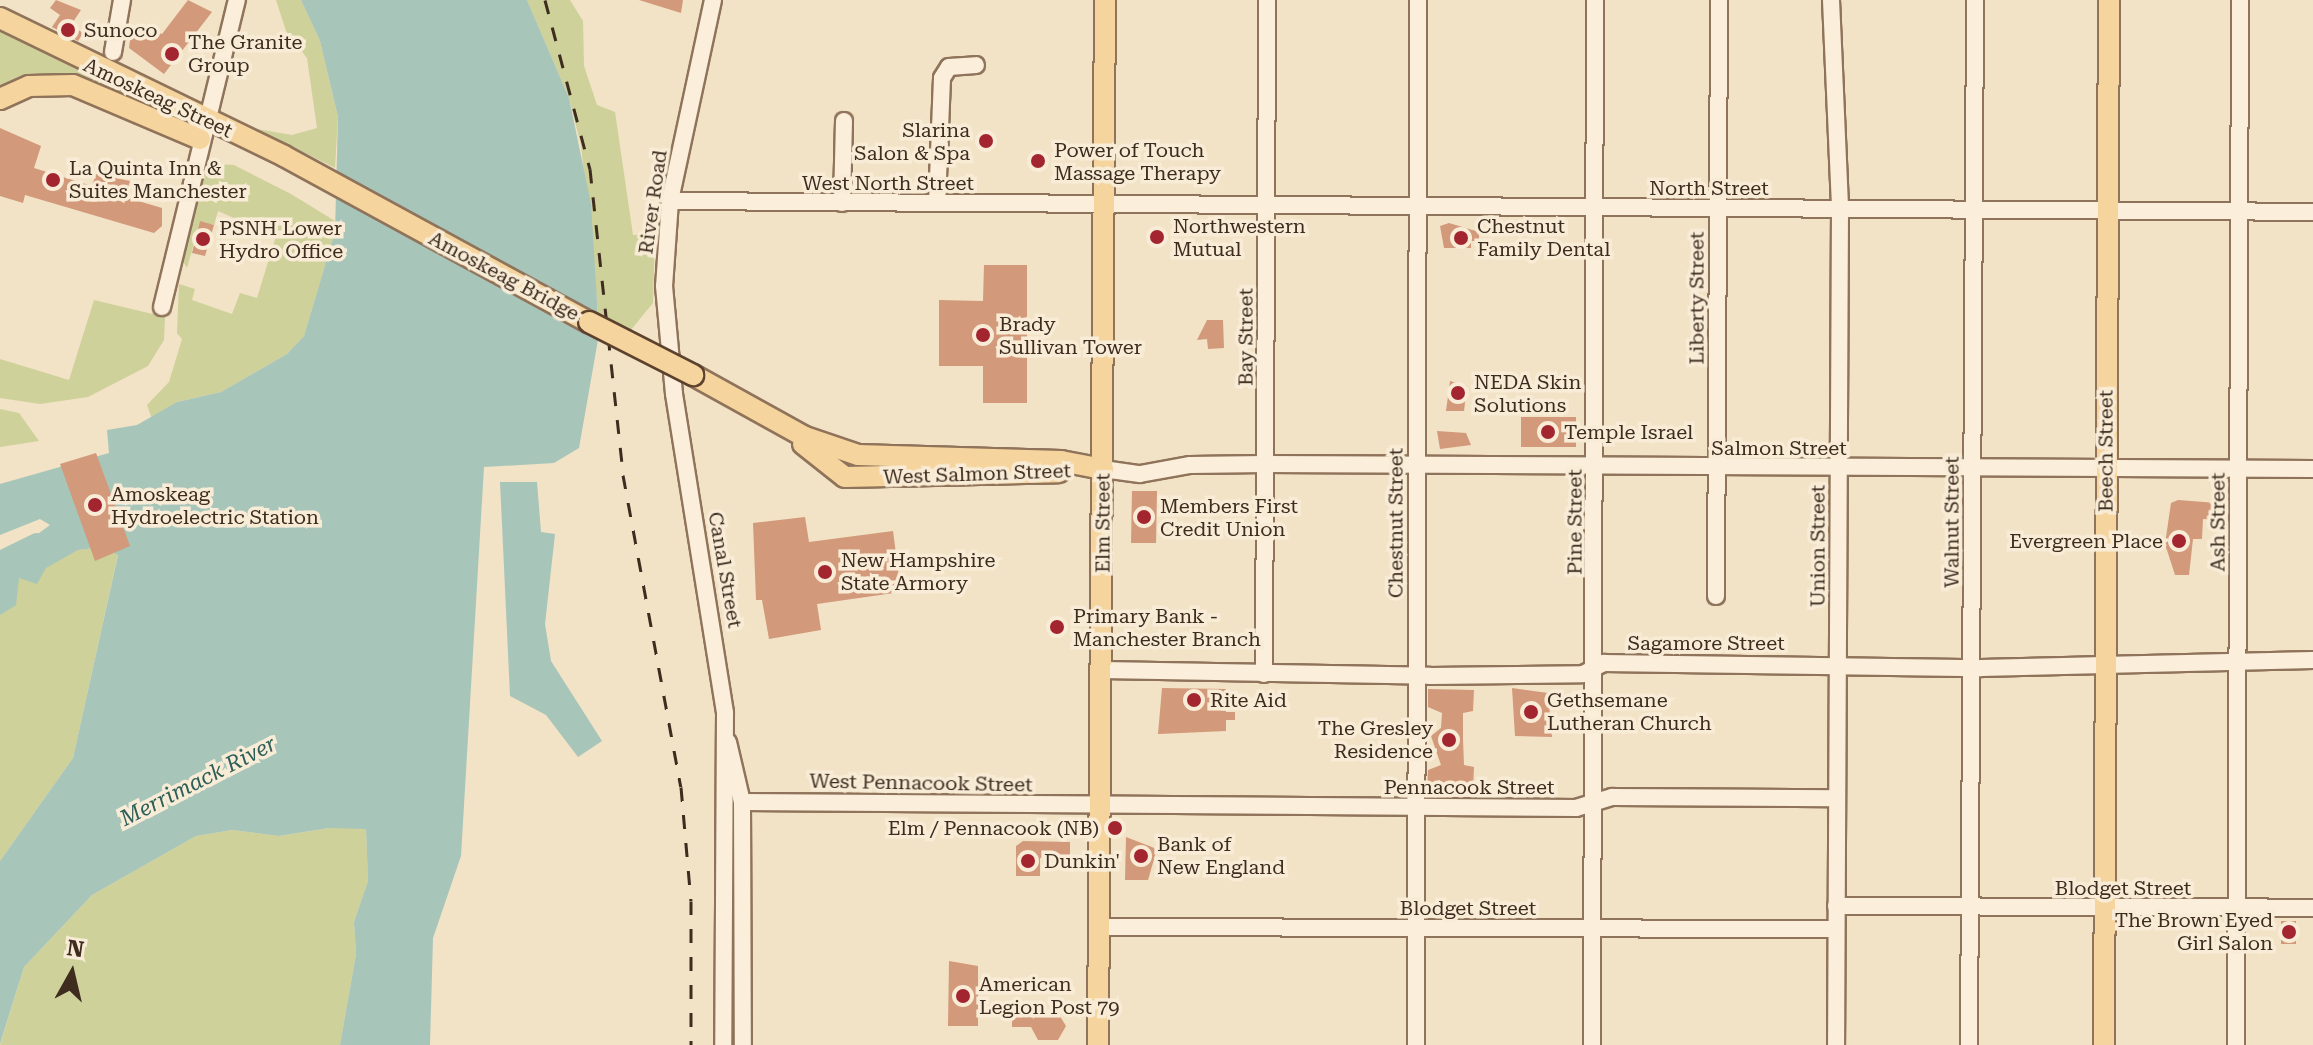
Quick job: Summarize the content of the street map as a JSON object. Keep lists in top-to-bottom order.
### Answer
{
  "streets": {
    "main road": [
      "Amoskeag Street",
      "Amoskeag Bridge",
      "Beech Street",
      "West Salmon Street",
      "Elm Street"
    ],
    "street": [
      "West North Street",
      "North Street",
      "River Road",
      "Liberty Street",
      "Bay Street",
      "Salmon Street",
      "Pine Street",
      "Walnut Street",
      "Ash Street",
      "Chestnut Street",
      "Union Street",
      "Canal Street",
      "Sagamore Street",
      "West Pennacook Street",
      "Pennacook Street",
      "Blodget Street"
    ]
  },
  "crossings": [
    ["Amoskeag Street", "Amoskeag Bridge"],
    ["West North Street", "North Street"],
    ["West North Street", "River Road"],
    ["West North Street", "Elm Street"],
    ["North Street", "Liberty Street"],
    ["North Street", "Bay Street"],
    ["North Street", "Beech Street"],
    ["North Street", "Pine Street"],
    ["North Street", "Walnut Street"],
    ["North Street", "Ash Street"],
    ["North Street", "Elm Street"],
    ["North Street", "Chestnut Street"],
    ["North Street", "Union Street"],
    ["River Road", "Canal Street"],
    ["Amoskeag Bridge", "West Salmon Street"],
    ["Liberty Street", "Salmon Street"],
    ["Bay Street", "Salmon Street"],
    ["Bay Street", "Sagamore Street"],
    ["Salmon Street", "Beech Street"],
    ["Salmon Street", "West Salmon Street"],
    ["Salmon Street", "Pine Street"],
    ["Salmon Street", "Walnut Street"],
    ["Salmon Street", "Ash Street"],
    ["Salmon Street", "Elm Street"],
    ["Salmon Street", "Chestnut Street"],
    ["Salmon Street", "Union Street"],
    ["Beech Street", "Sagamore Street"],
    ["Beech Street", "Blodget Street"],
    ["West Salmon Street", "Elm Street"],
    ["Pine Street", "Sagamore Street"],
    ["Pine Street", "Pennacook Street"],
    ["Pine Street", "Blodget Street"],
    ["Walnut Street", "Sagamore Street"],
    ["Walnut Street", "Blodget Street"],
    ["Ash Street", "Sagamore Street"],
    ["Ash Street", "Blodget Street"],
    ["Elm Street", "Sagamore Street"],
    ["Elm Street", "West Pennacook Street"],
    ["Elm Street", "Pennacook Street"],
    ["Elm Street", "Blodget Street"],
    ["Chestnut Street", "Sagamore Street"],
    ["Chestnut Street", "Pennacook Street"],
    ["Chestnut Street", "Blodget Street"],
    ["Union Street", "Sagamore Street"],
    ["Union Street", "Pennacook Street"],
    ["Union Street", "Blodget Street"],
    ["Canal Street", "West Pennacook Street"],
    ["West Pennacook Street", "Pennacook Street"]
  ],
  "water": ["Merrimack River"],
  "places": [
    "Sunoco",
    "The Granite Group",
    "Slarina Salon & Spa",
    "Power of Touch Massage Therapy",
    "La Quinta Inn & Suites Manchester",
    "Northwestern Mutual",
    "Chestnut Family Dental",
    "PSNH Lower Hydro Office",
    "Brady Sullivan Tower",
    "NEDA Skin Solutions",
    "Temple Israel",
    "Amoskeag Hydroelectric Station",
    "Members First Credit Union",
    "Evergreen Place",
    "New Hampshire State Armory",
    "Primary Bank - Manchester Branch",
    "Rite Aid",
    "Gethsemane Lutheran Church",
    "The Gresley Residence",
    "Elm / Pennacook (NB)",
    "Bank of New England",
    "Dunkin'",
    "The Brown Eyed Girl Salon",
    "American Legion Post 79"
  ],
  "north": "top"
}
